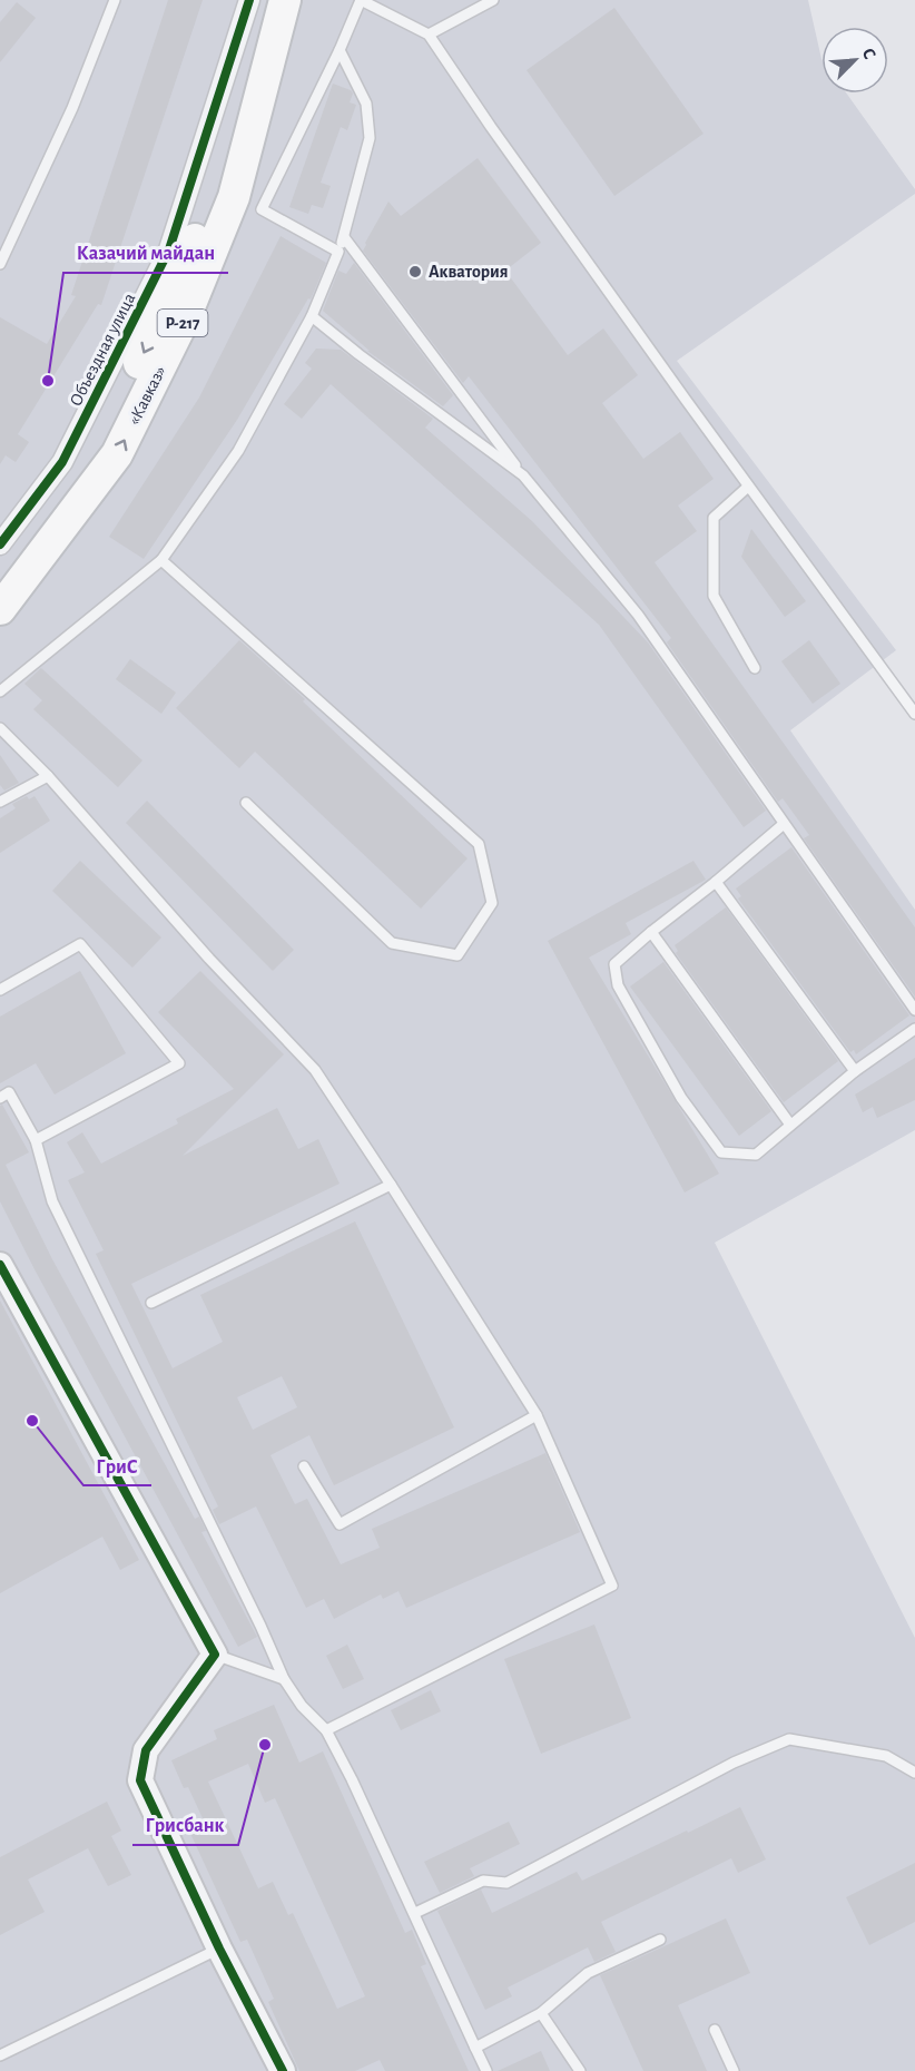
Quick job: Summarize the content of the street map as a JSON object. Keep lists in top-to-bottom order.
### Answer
{
  "streets": {
    "main road": ["Р-217", "«Кавказ»"],
    "street": ["Объездная улица"]
  },
  "places": [
    "Акватория",
    "Казачий майдан",
    "ГриС",
    "Грисбанк"
  ],
  "north": "top right"
}
